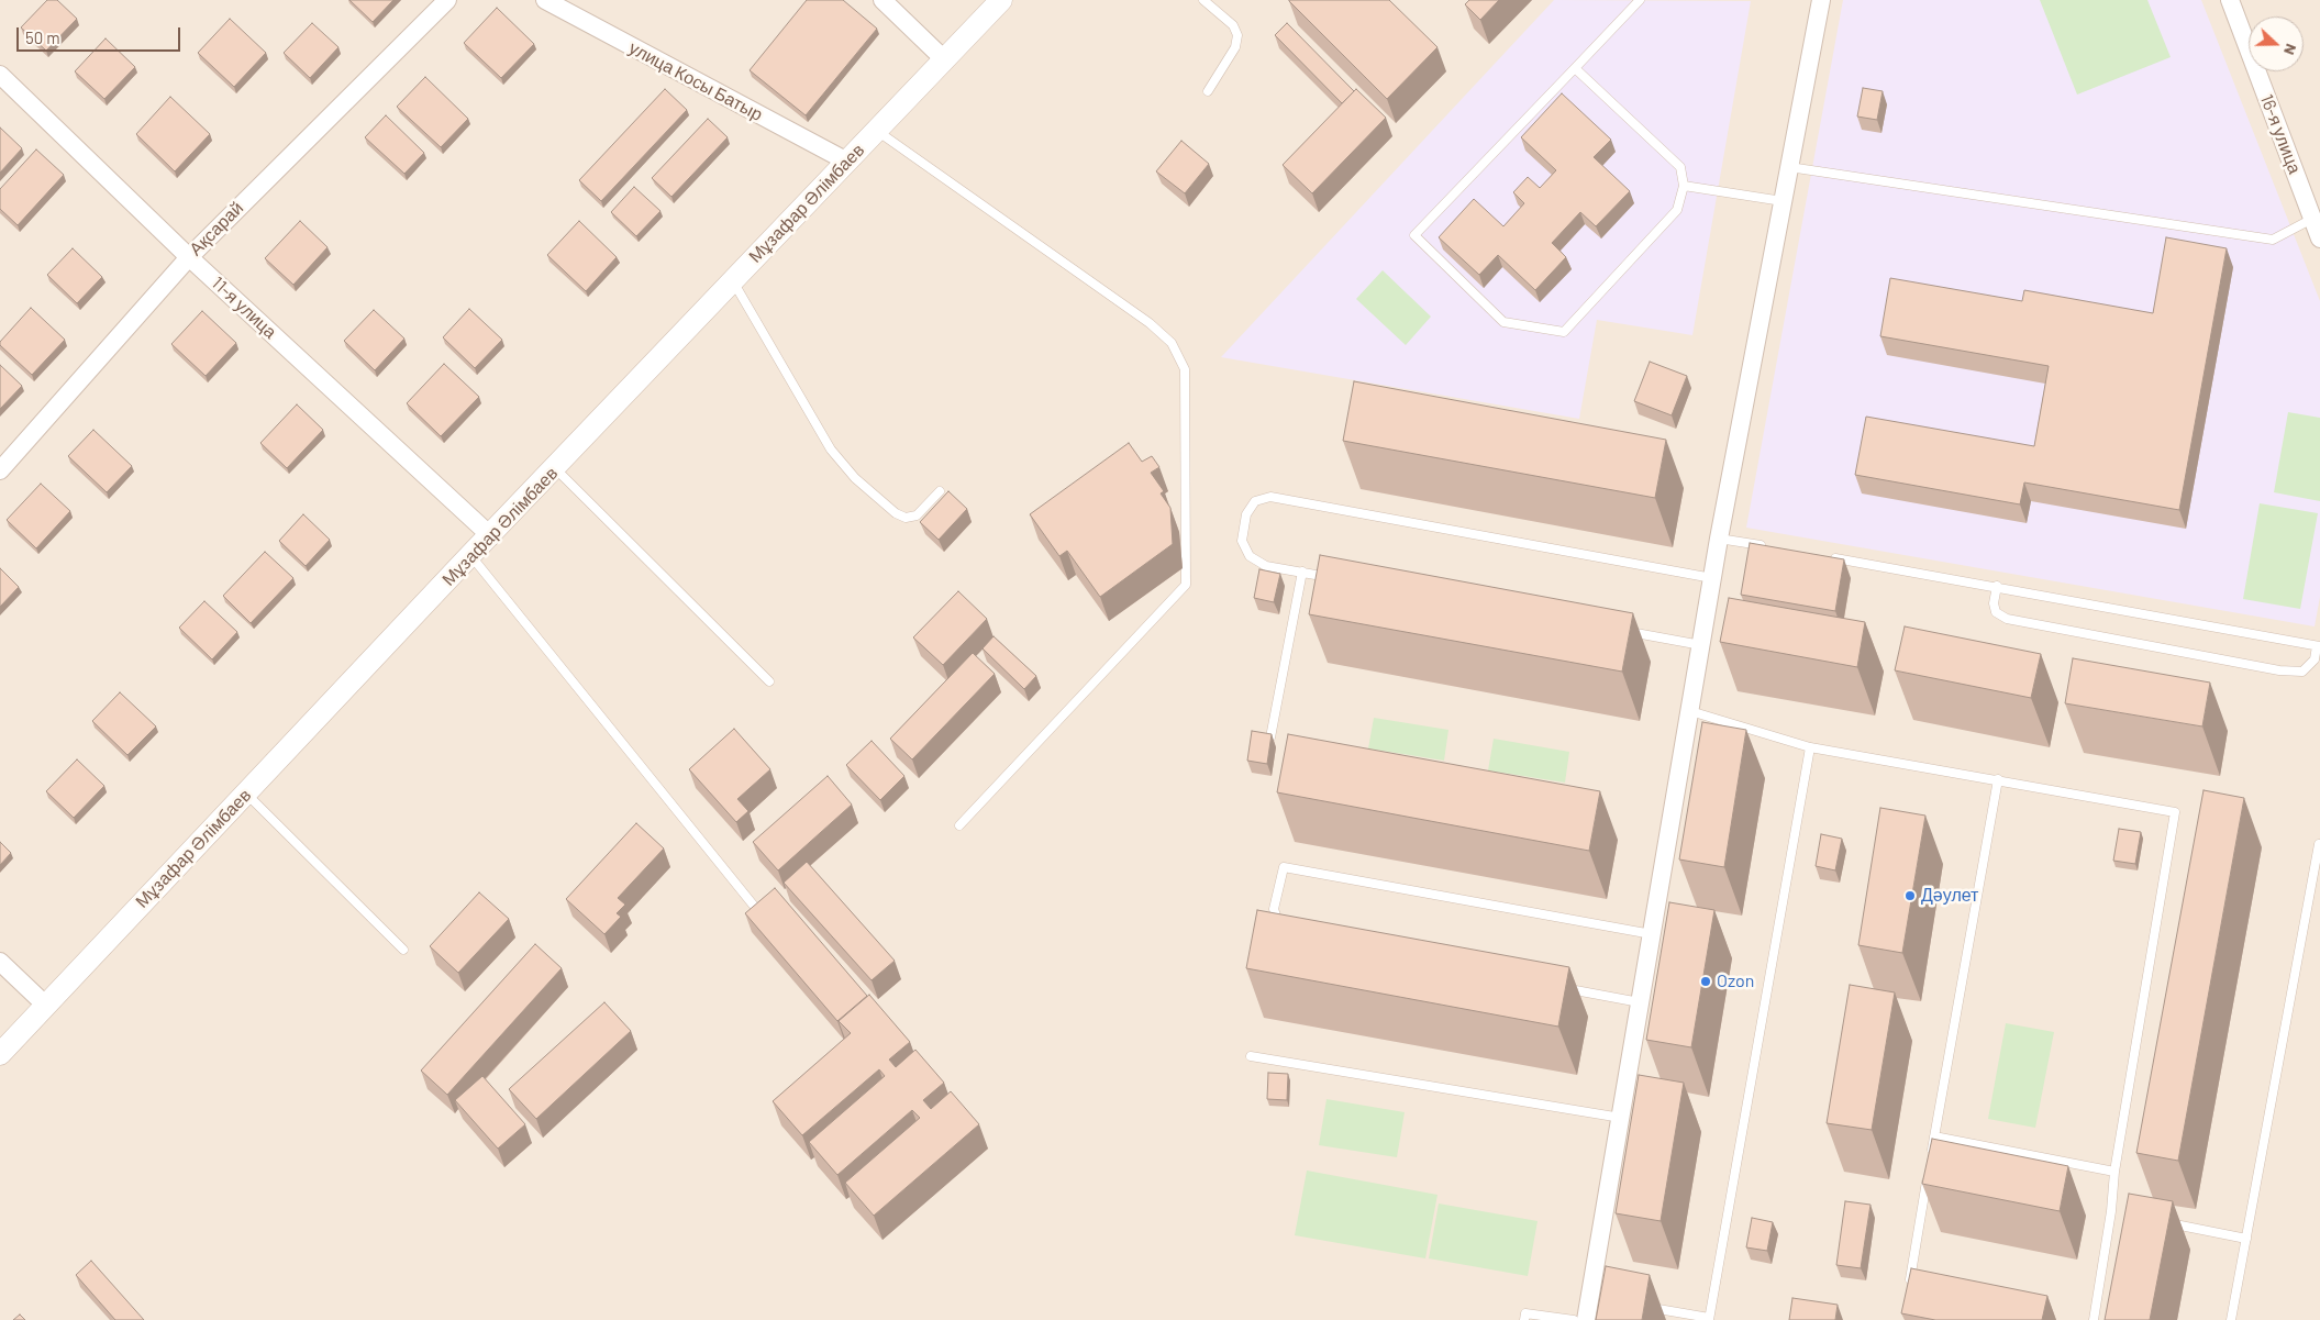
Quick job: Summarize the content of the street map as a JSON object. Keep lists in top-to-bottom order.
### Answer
{
  "streets": {
    "street": [
      "улица Косы Батыр",
      "16-я улица",
      "Мұзафар Әлімбаев",
      "Ақсарай",
      "11-я улица"
    ]
  },
  "crossings": [
    ["улица Косы Батыр", "Мұзафар Әлімбаев"],
    ["Мұзафар Әлімбаев", "11-я улица"],
    ["Ақсарай", "11-я улица"]
  ],
  "places": ["Дәулет", "Ozon"],
  "scale_bar": "50 m",
  "north": "right"
}
